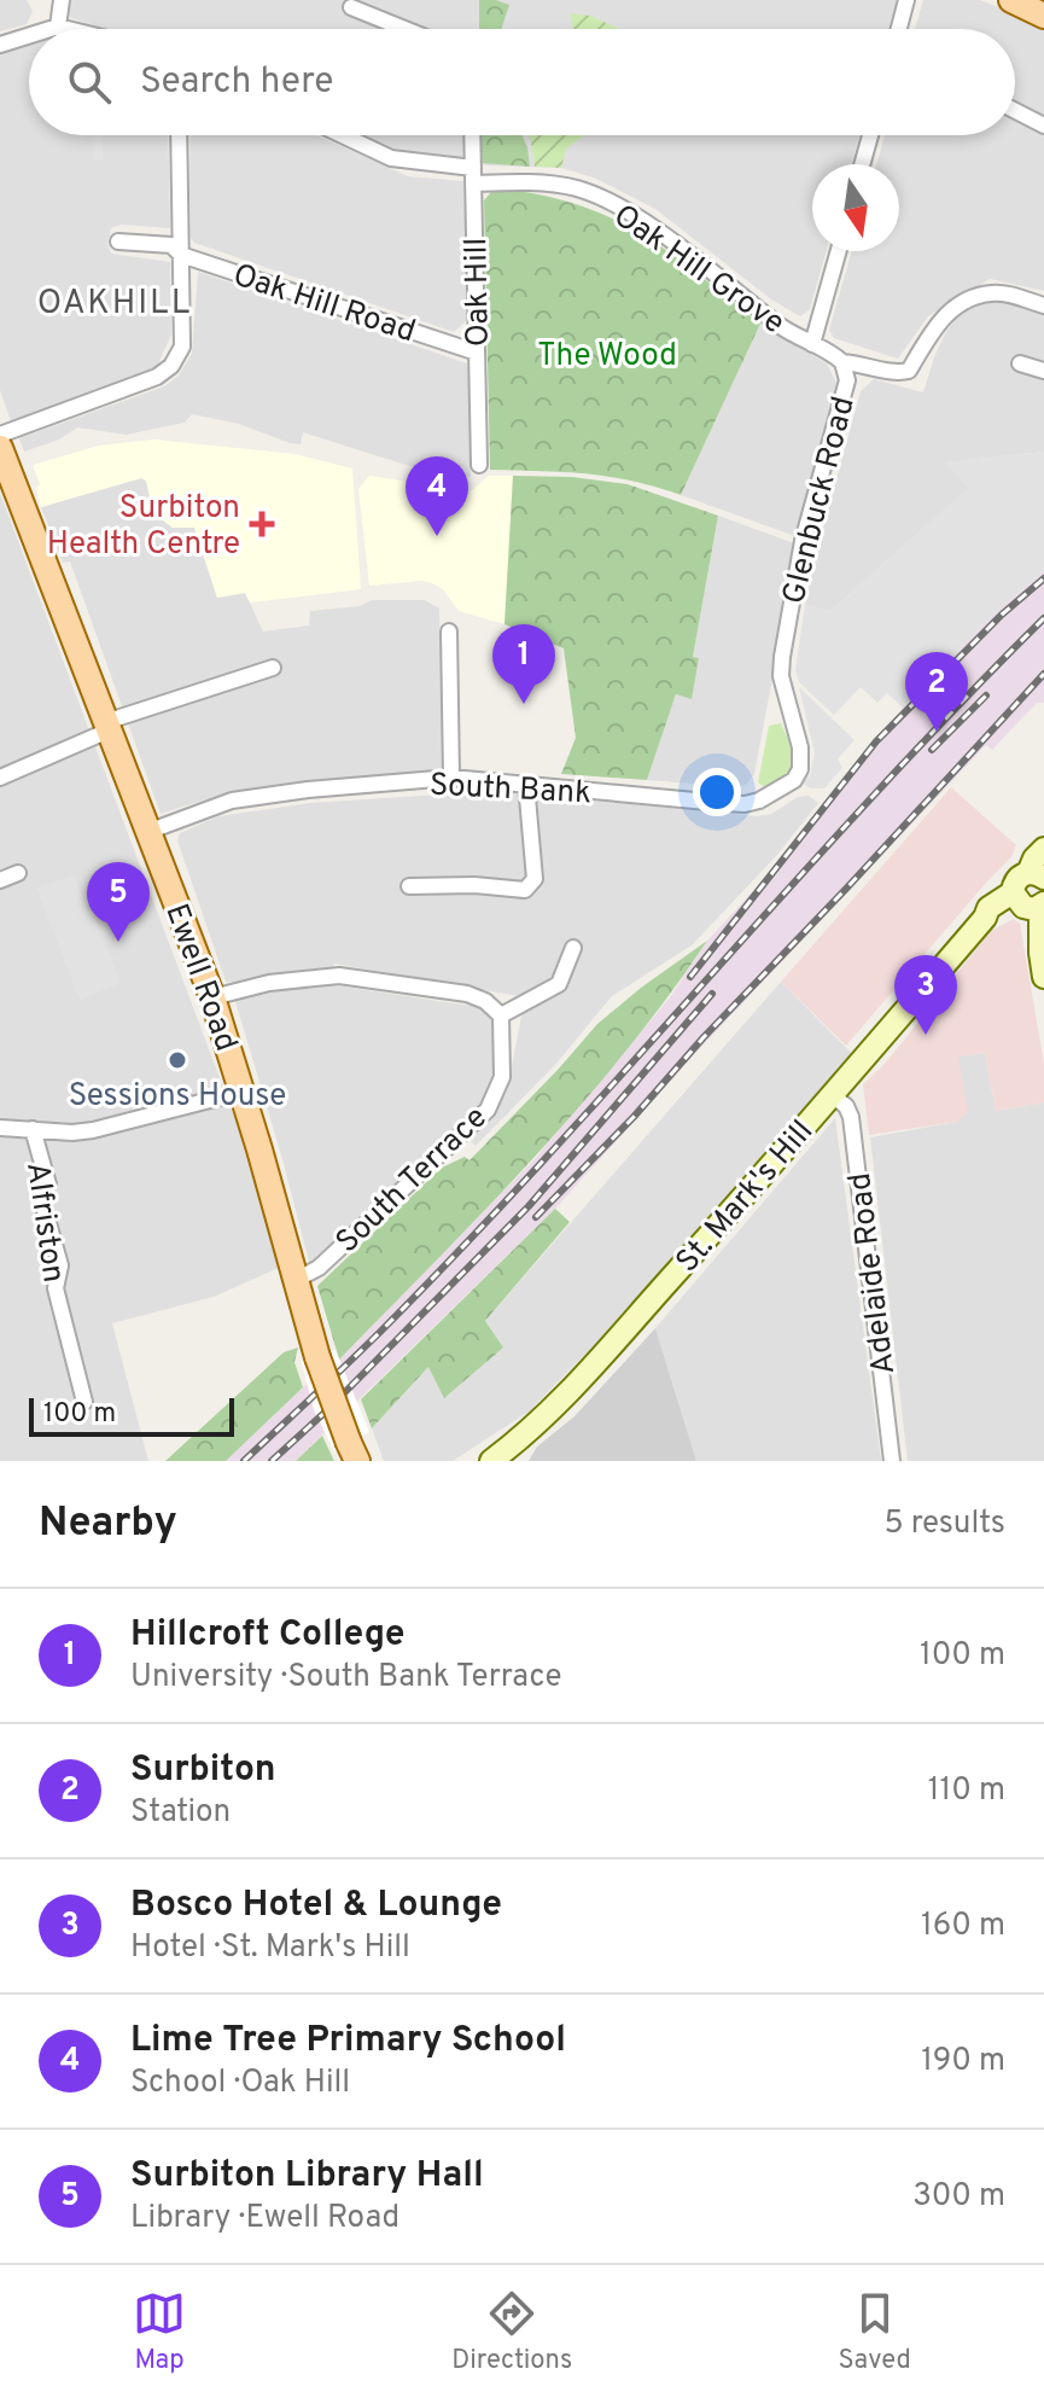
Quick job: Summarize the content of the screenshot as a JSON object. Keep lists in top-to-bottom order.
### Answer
{
  "streets": {
    "main road": ["Ewell Road", "St. Mark's Hill"],
    "street": [
      "Oak Hill Grove",
      "Oak Hill",
      "Oak Hill Road",
      "Glenbuck Road",
      "South Bank",
      "South Terrace",
      "Alfriston",
      "Adelaide Road"
    ]
  },
  "crossings": [
    ["Oak Hill Grove", "Oak Hill"],
    ["Oak Hill Grove", "Glenbuck Road"],
    ["Oak Hill", "Oak Hill Road"],
    ["Glenbuck Road", "South Bank"],
    ["South Bank", "Ewell Road"],
    ["Ewell Road", "South Terrace"],
    ["St. Mark's Hill", "Adelaide Road"]
  ],
  "districts": ["OAKHILL"],
  "parks": ["The Wood"],
  "places": {
    "health": ["Surbiton Health Centre"],
    "other": ["Sessions House"]
  },
  "scale_bar": "100 m",
  "north": "bottom",
  "page": {
    "search": "Search here",
    "pins": [
      "4",
      "1",
      "2",
      "5",
      "3"
    ],
    "scale": "100 m",
    "heading": ["Nearby", "5 results"],
    "list": [
      {
        "mark": "1",
        "name": "Hillcroft College",
        "note": "University · South Bank Terrace",
        "value": "100 m"
      },
      {
        "mark": "2",
        "name": "Surbiton",
        "note": "Station",
        "value": "110 m"
      },
      {
        "mark": "3",
        "name": "Bosco Hotel & Lounge",
        "note": "Hotel · St. Mark's Hill",
        "value": "160 m"
      },
      {
        "mark": "4",
        "name": "Lime Tree Primary School",
        "note": "School · Oak Hill",
        "value": "190 m"
      },
      {
        "mark": "5",
        "name": "Surbiton Library Hall",
        "note": "Library · Ewell Road",
        "value": "300 m"
      }
    ],
    "nav": ["Map", "Directions", "Saved"]
  }
}
